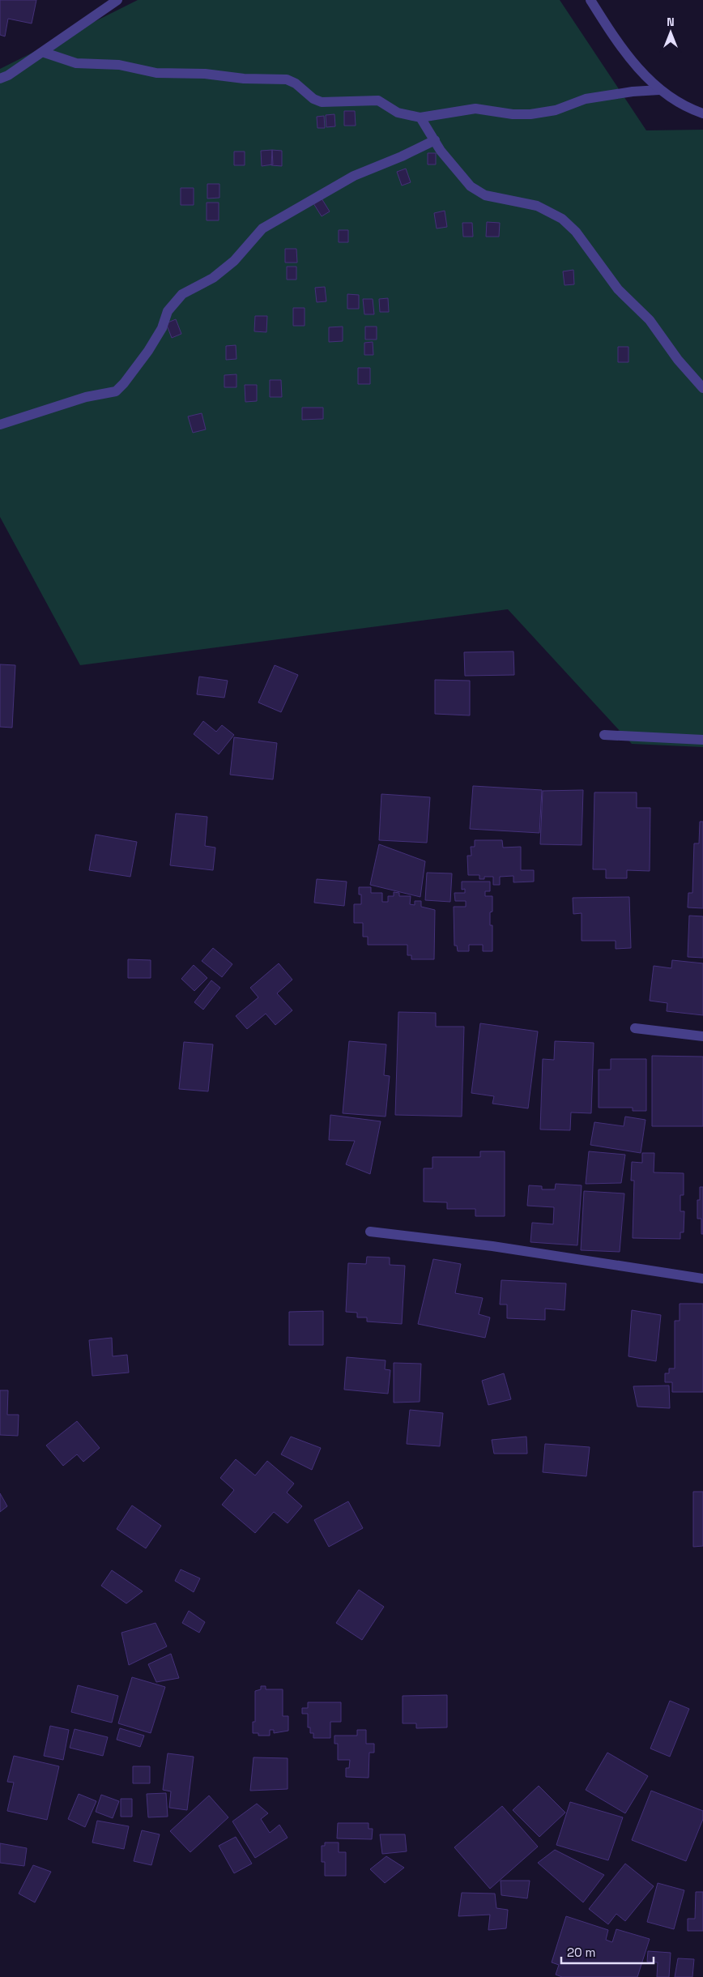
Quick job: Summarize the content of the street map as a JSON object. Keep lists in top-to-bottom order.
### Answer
{
  "scale_bar": "20 m",
  "north": "top"
}
